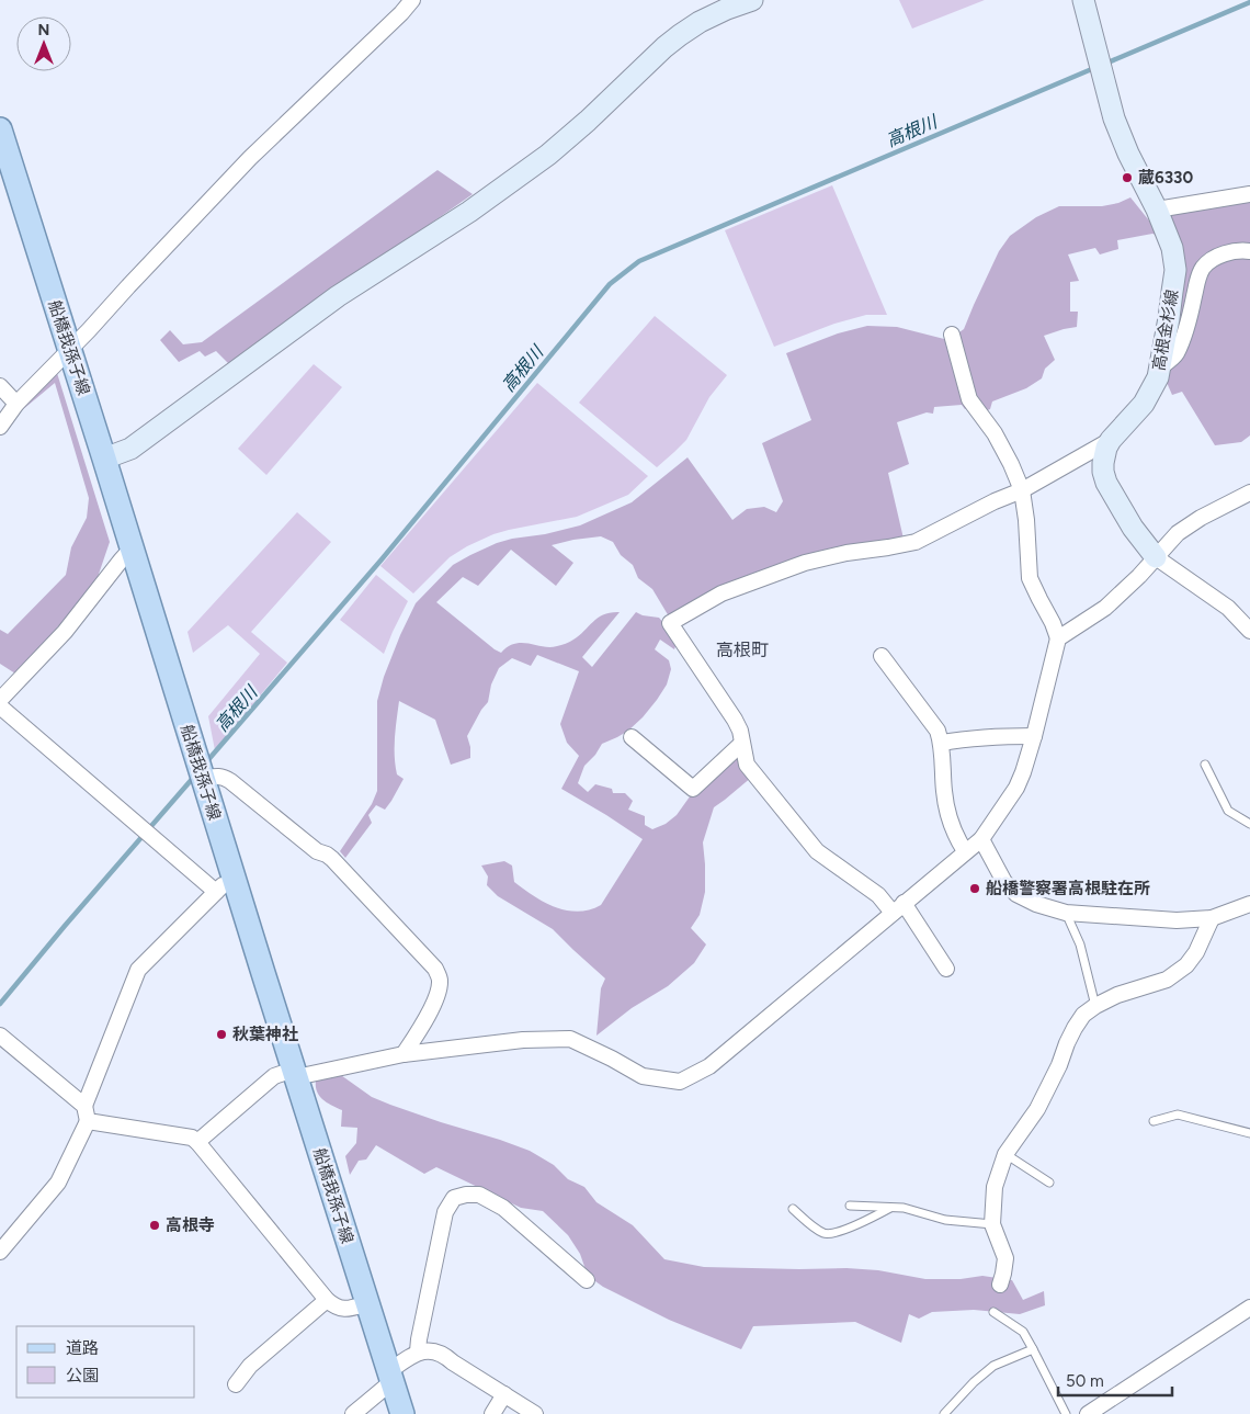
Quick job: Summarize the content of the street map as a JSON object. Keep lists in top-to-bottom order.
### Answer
{
  "streets": {
    "main road": ["船橋我孫子線"],
    "street": ["高根金杉線"]
  },
  "districts": ["高根町"],
  "water": ["高根川"],
  "places": [
    "蔵6330",
    "船橋警察署高根駐在所",
    "秋葉神社",
    "高根寺"
  ],
  "legend": ["道路", "公園"],
  "scale_bar": "50 m",
  "north": "top"
}
